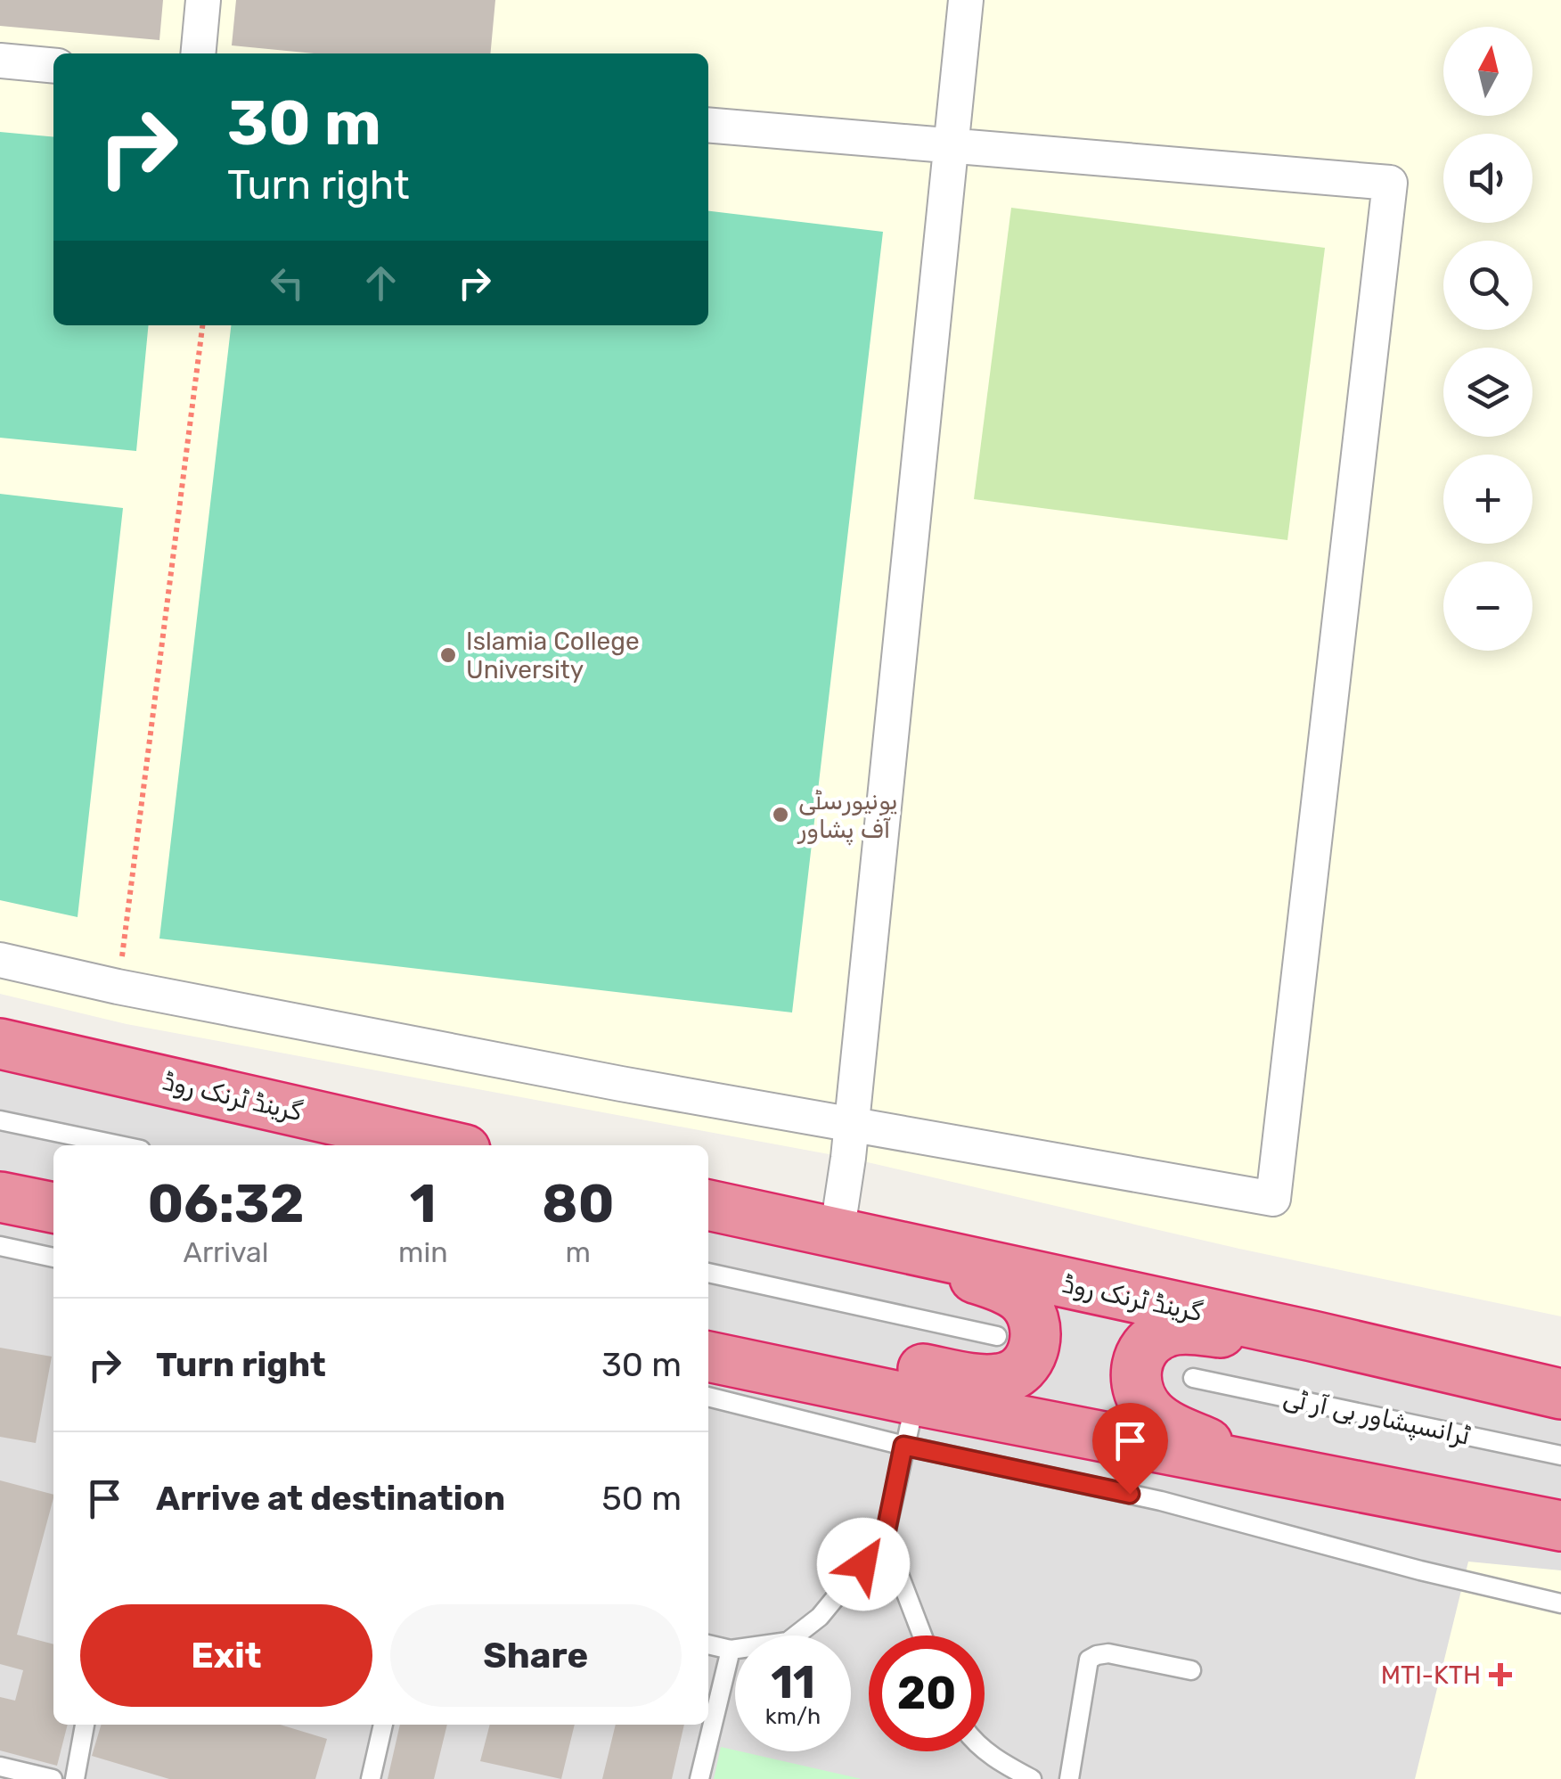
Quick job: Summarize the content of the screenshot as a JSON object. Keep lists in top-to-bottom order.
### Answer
{
  "streets": {
    "highway": ["گرینڈ ٹرنک روڈ"],
    "lane": ["ٹرانسپشاور بی آر ٹی"]
  },
  "places": {
    "other": ["Islamia College University", "یونیورسٹی آف پشاور"],
    "health": ["MTI-KTH"]
  },
  "north": "top",
  "page": {
    "map_buttons": ["+", "−"],
    "turn": ["30 m", "Turn right"],
    "eta": [
      "06:32",
      "Arrival",
      "1",
      "min",
      "80",
      "m"
    ],
    "list": [
      {
        "name": "Turn right",
        "value": "30 m"
      },
      {
        "name": "Arrive at destination",
        "value": "50 m"
      }
    ],
    "buttons": ["Exit", "Share"],
    "speed": "11 km/h",
    "limit": "20"
  }
}
